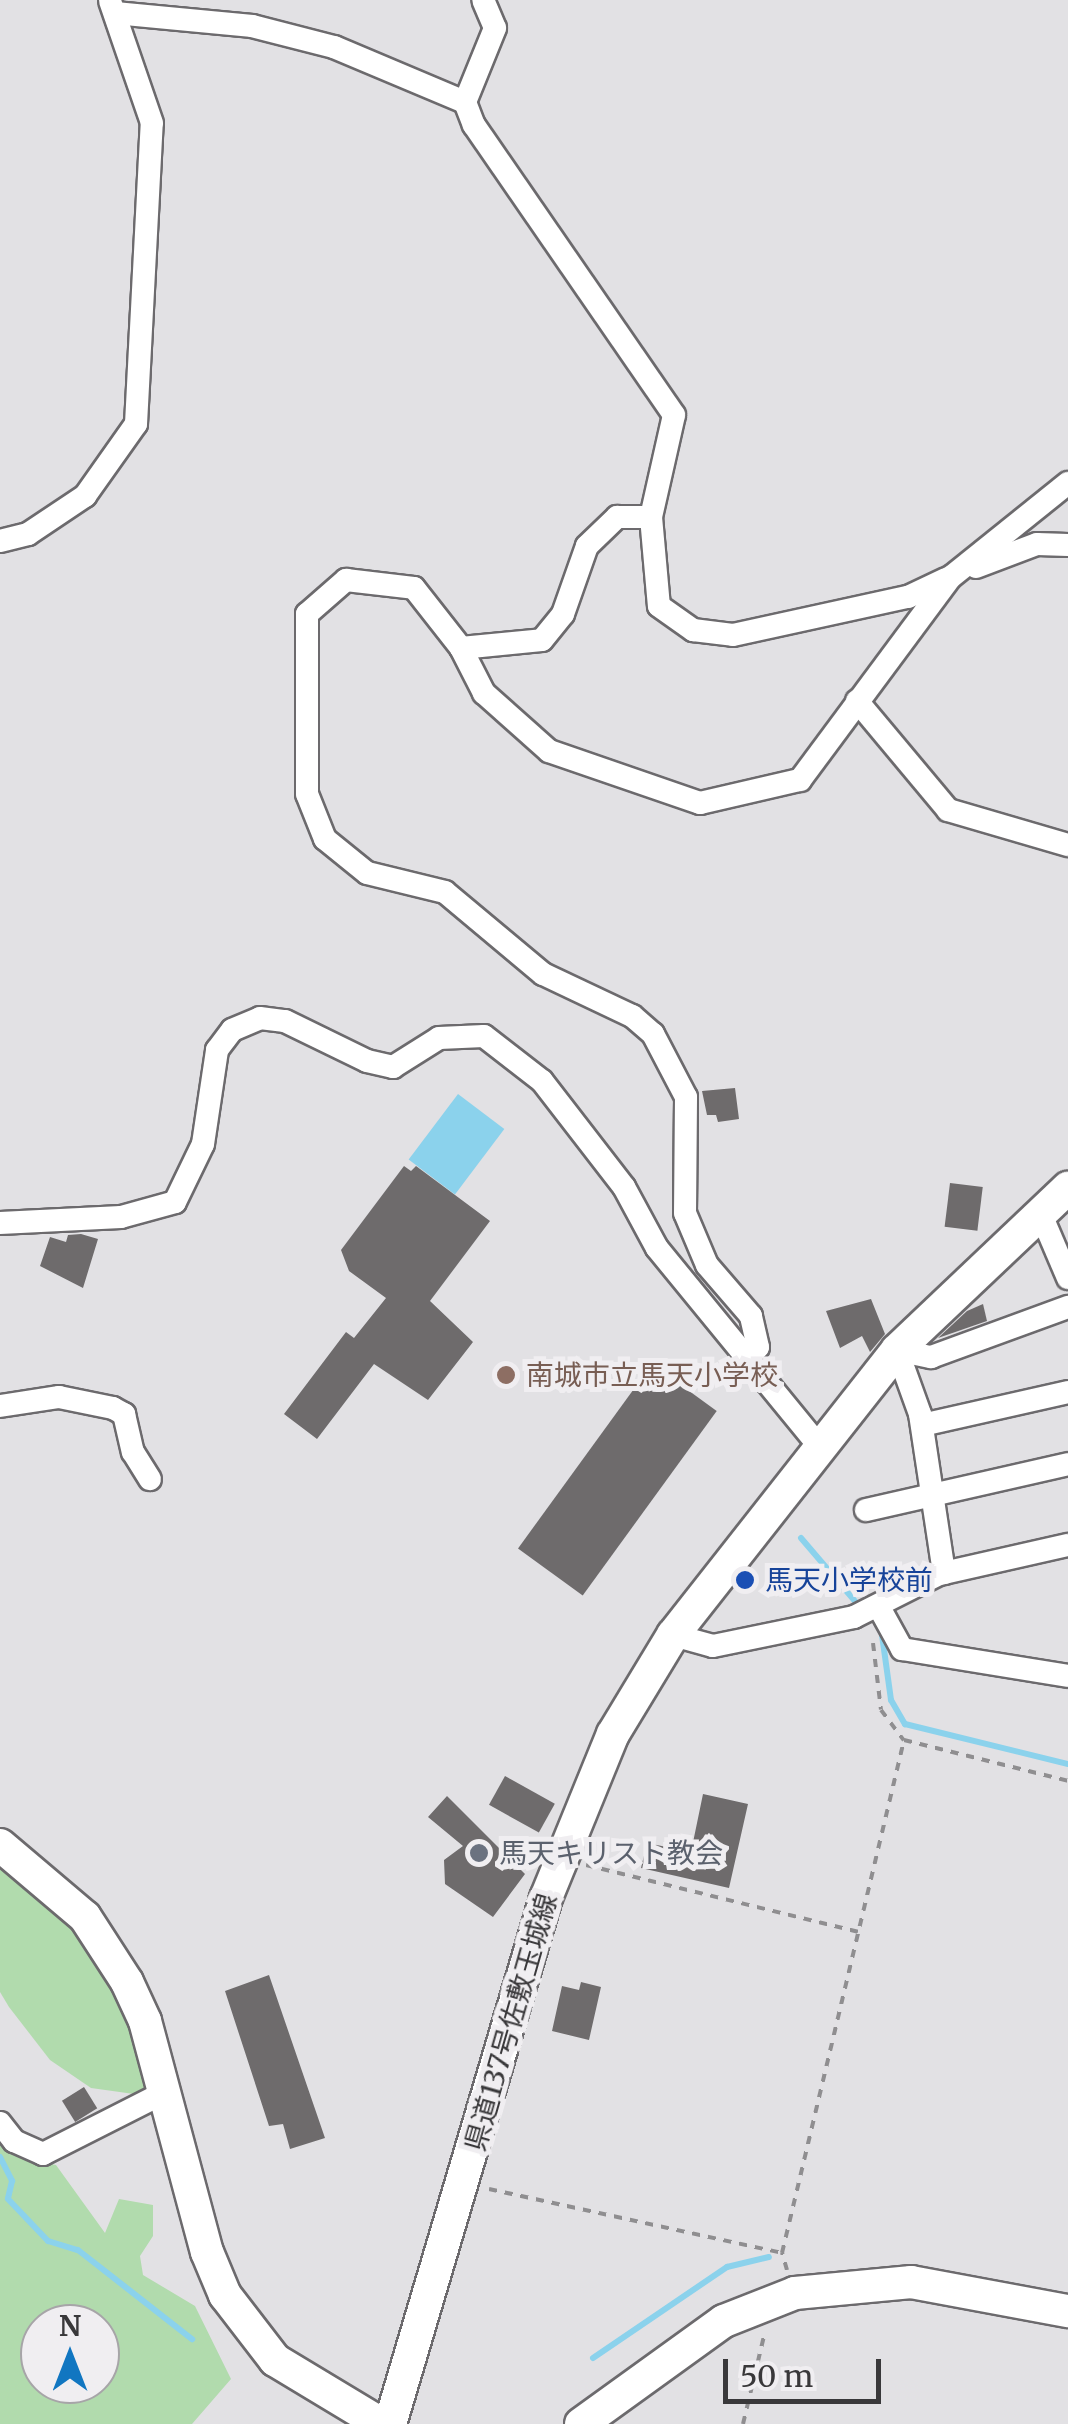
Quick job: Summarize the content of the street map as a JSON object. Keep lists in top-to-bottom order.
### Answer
{
  "streets": {
    "main road": ["県道137号佐敷玉城線"]
  },
  "places": ["南城市立馬天小学校", "馬天小学校前", "馬天キリスト教会"],
  "scale_bar": "50 m",
  "north": "top"
}
